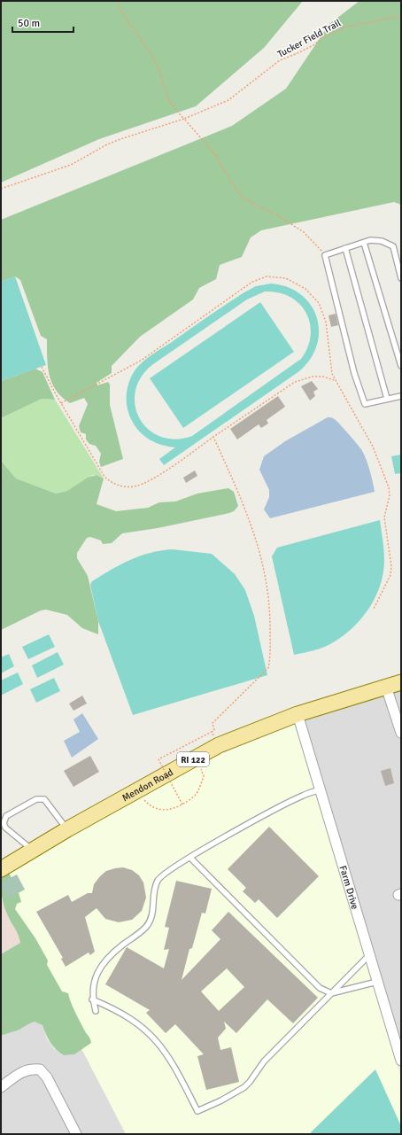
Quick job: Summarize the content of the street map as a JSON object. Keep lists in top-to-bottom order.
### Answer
{
  "streets": {
    "main road": ["RI 122", "Mendon Road"],
    "street": ["Farm Drive"],
    "path": ["Tucker Field Trail"]
  },
  "crossings": [
    ["Mendon Road", "Farm Drive"]
  ],
  "scale_bar": "50 m"
}
